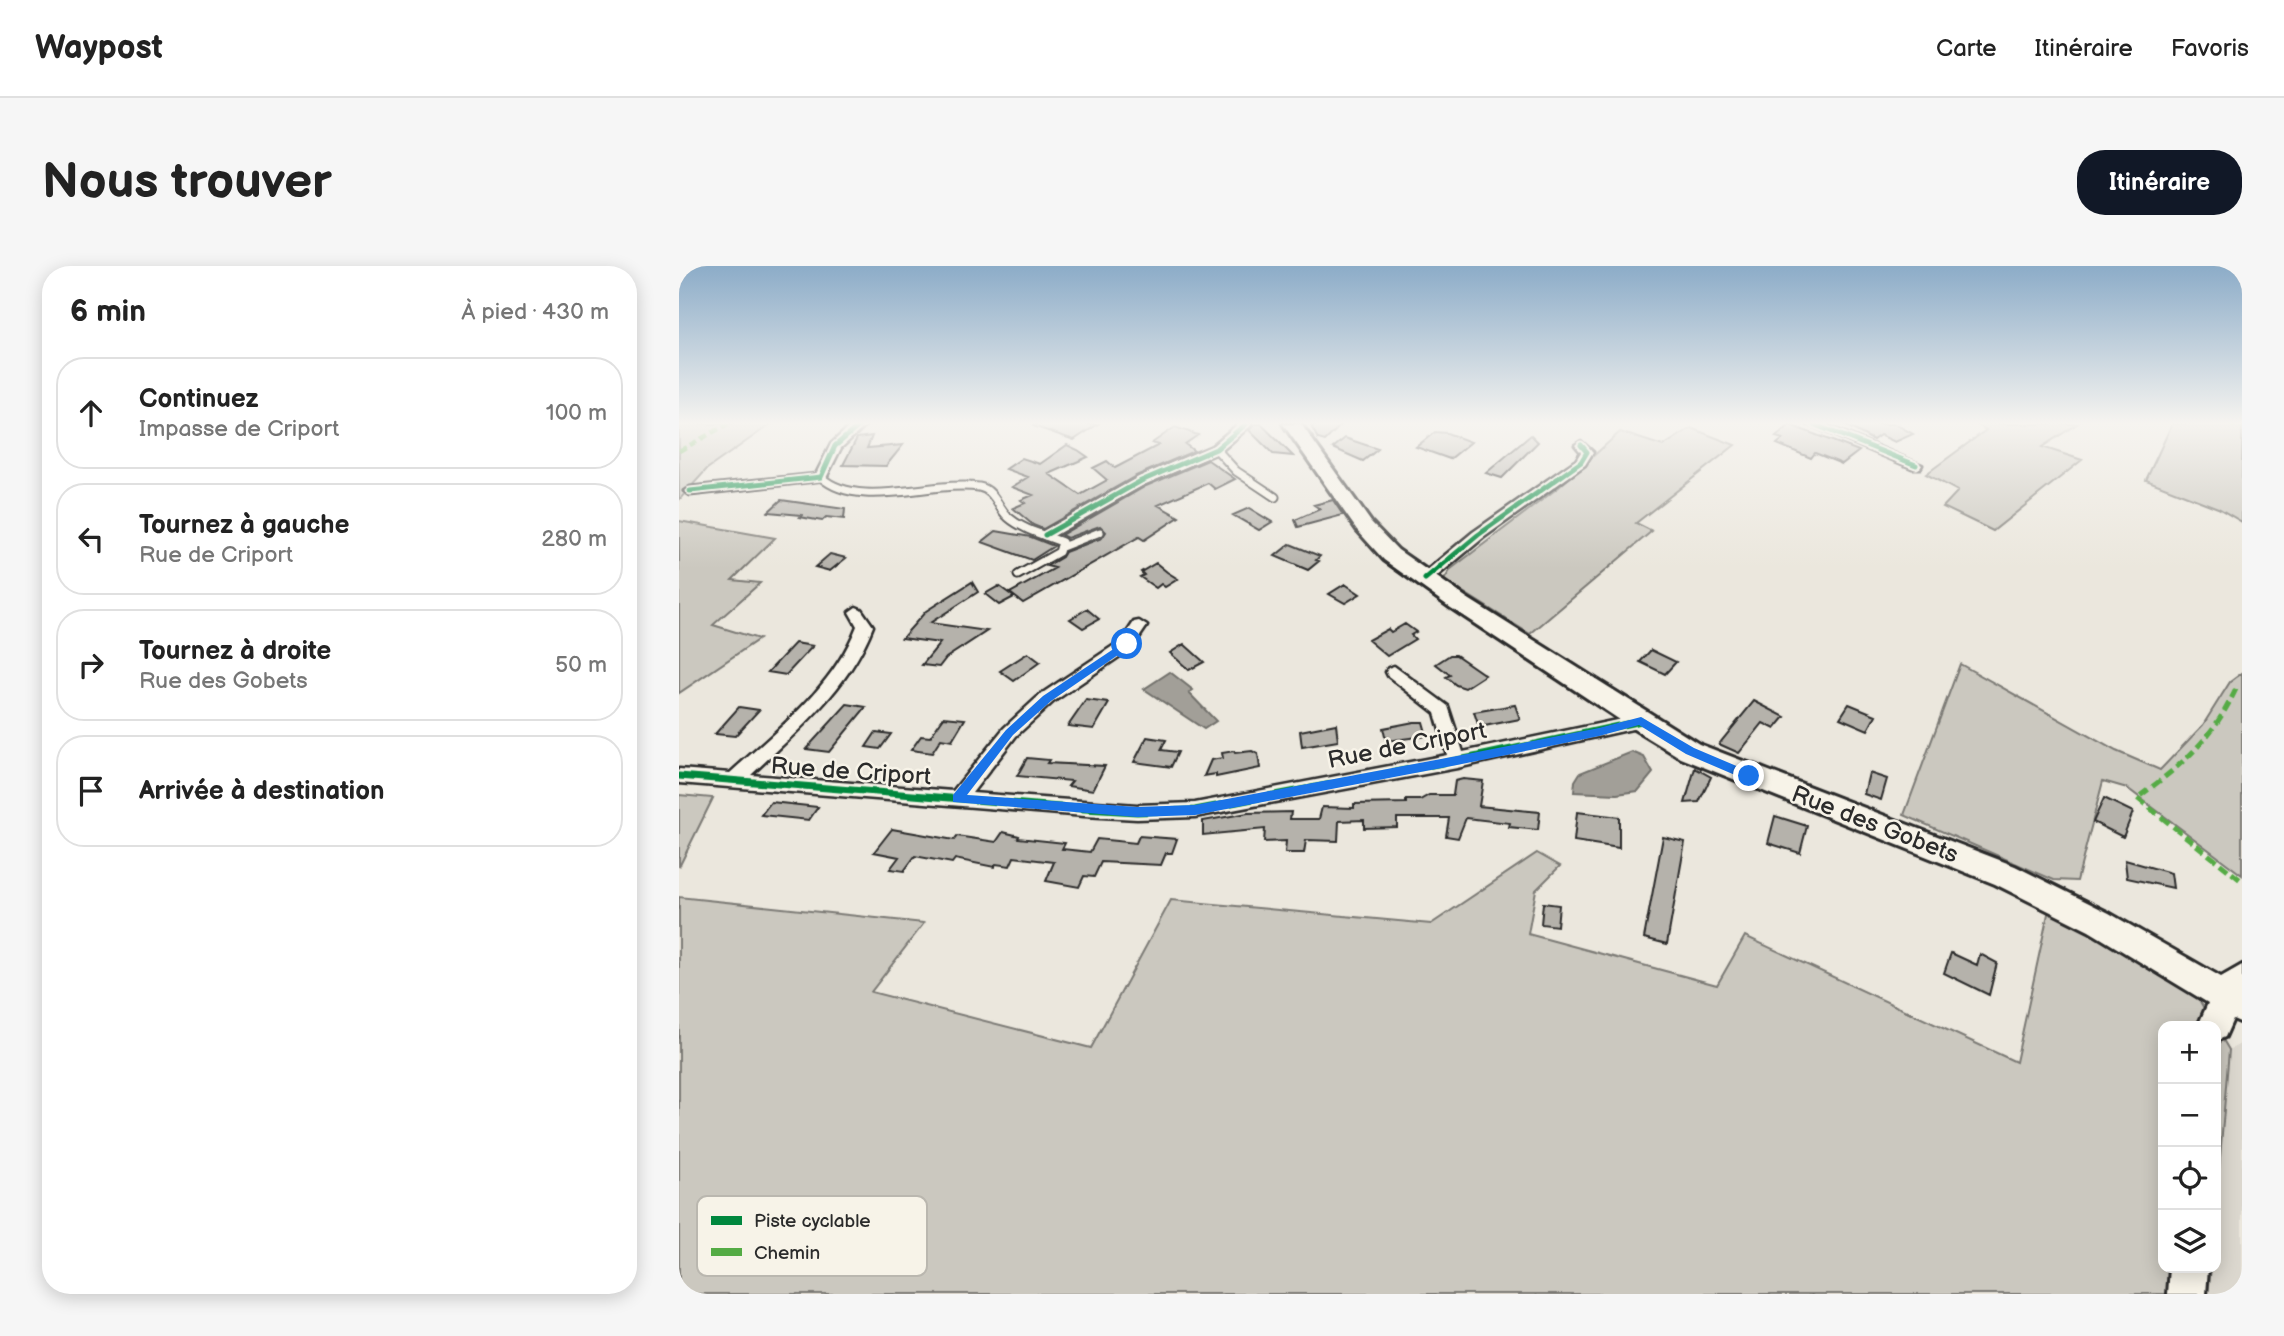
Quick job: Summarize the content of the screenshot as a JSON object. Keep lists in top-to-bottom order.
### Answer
{
  "streets": {
    "main road": ["Rue des Gobets"],
    "street": ["Rue de Criport"]
  },
  "crossings": [
    ["Rue de Criport", "Rue des Gobets"]
  ],
  "legend": ["Piste cyclable", "Chemin"],
  "page": {
    "header": "Waypost",
    "nav": ["Carte", "Itinéraire", "Favoris"],
    "buttons": "Itinéraire",
    "title": "Nous trouver",
    "heading": ["6 min", "À pied · 430 m"],
    "list": [
      ["Continuez", "Impasse de Criport", "100 m"],
      ["Tournez à gauche", "Rue de Criport", "280 m"],
      ["Tournez à droite", "Rue des Gobets", "50 m"],
      "Arrivée à destination"
    ],
    "map_buttons": ["+", "−"]
  }
}
